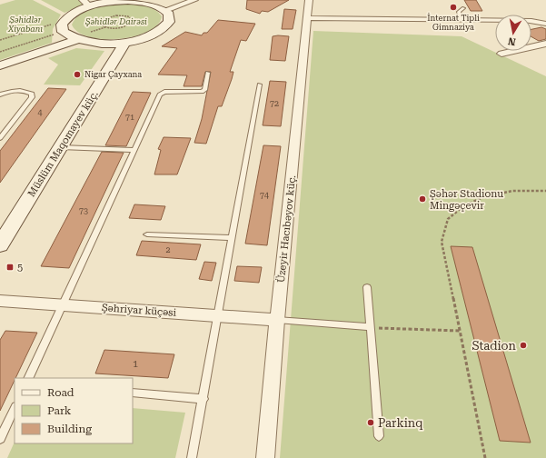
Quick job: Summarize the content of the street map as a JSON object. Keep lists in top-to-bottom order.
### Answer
{
  "streets": {
    "main road": ["Müslüm Maqomayev küç."],
    "street": ["Üzeyir Hacıbəyov küç.", "Şəhriyar küçəsi"]
  },
  "crossings": [
    ["Üzeyir Hacıbəyov küç.", "Şəhriyar küçəsi"]
  ],
  "parks": ["Şəhidlər Xiyabanı", "Şəhidlər Dairəsi"],
  "places": {
    "other": [
      "İnternat Tipli Gimnaziya",
      "Nigar Çayxana",
      "Şəhər Stadionu Mingəçevir",
      "Stadion",
      "Parkinq"
    ],
    "transit": ["5"]
  },
  "house_numbers": [
    "72",
    "4",
    "71",
    "74",
    "73",
    "2",
    "1"
  ],
  "legend": ["Road", "Park", "Building"],
  "north": "bottom"
}
